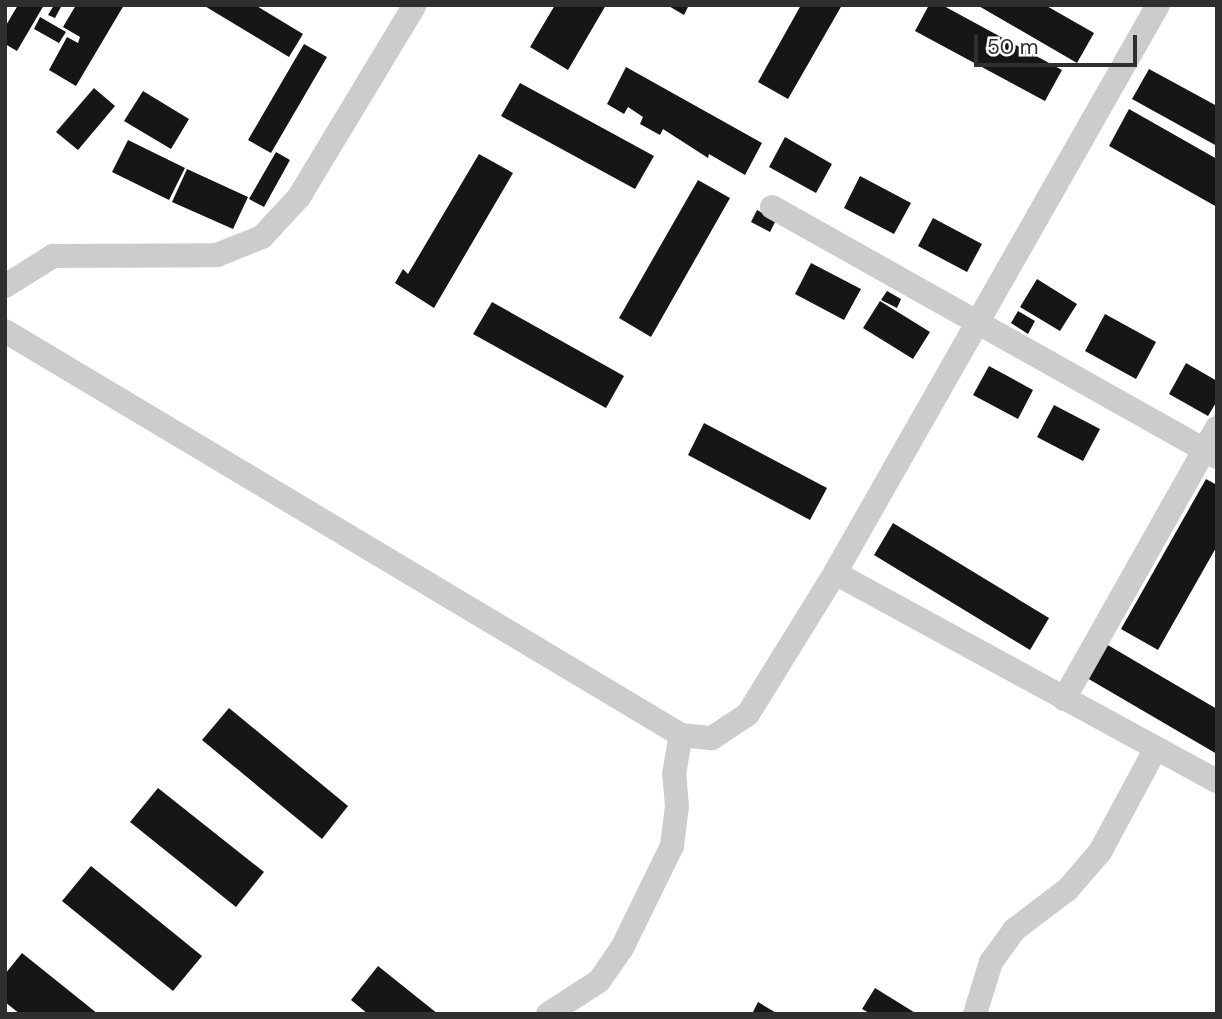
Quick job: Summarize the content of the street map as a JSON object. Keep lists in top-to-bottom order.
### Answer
{
  "scale_bar": "50 m"
}
